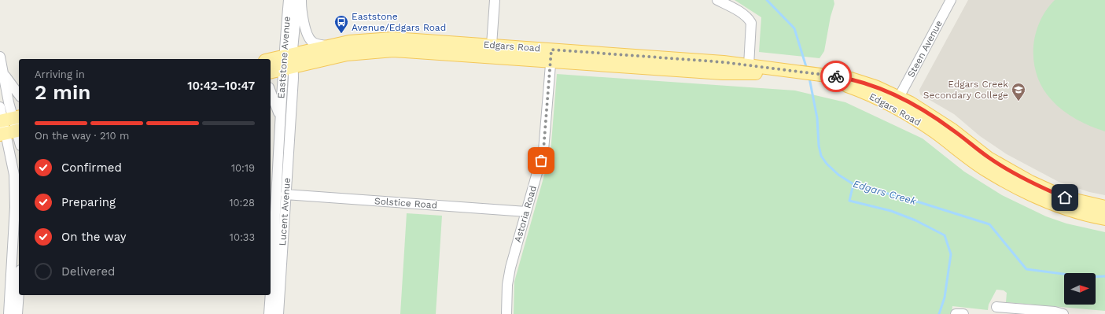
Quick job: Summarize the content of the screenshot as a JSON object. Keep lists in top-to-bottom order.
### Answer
{
  "streets": {
    "main road": ["Edgars Road"],
    "street": [
      "Steen Avenue",
      "Eaststone Avenue",
      "Solstice Road",
      "Lucent Avenue",
      "Astoria Road"
    ]
  },
  "crossings": [
    ["Edgars Road", "Steen Avenue"],
    ["Edgars Road", "Eaststone Avenue"],
    ["Edgars Road", "Astoria Road"],
    ["Eaststone Avenue", "Lucent Avenue"],
    ["Solstice Road", "Lucent Avenue"],
    ["Solstice Road", "Astoria Road"]
  ],
  "water": ["Edgars Creek"],
  "places": {
    "bus stop": ["Eaststone Avenue/Edgars Road"],
    "school or university": ["Edgars Creek Secondary College"]
  },
  "north": "right",
  "page": {
    "heading": ["2 min", "Arriving in", "10:42–10:47"],
    "bar": "On the way · 210 m",
    "list": [
      ["Confirmed", "10:19"],
      ["Preparing", "10:28"],
      ["On the way", "10:33"],
      "Delivered"
    ]
  }
}
